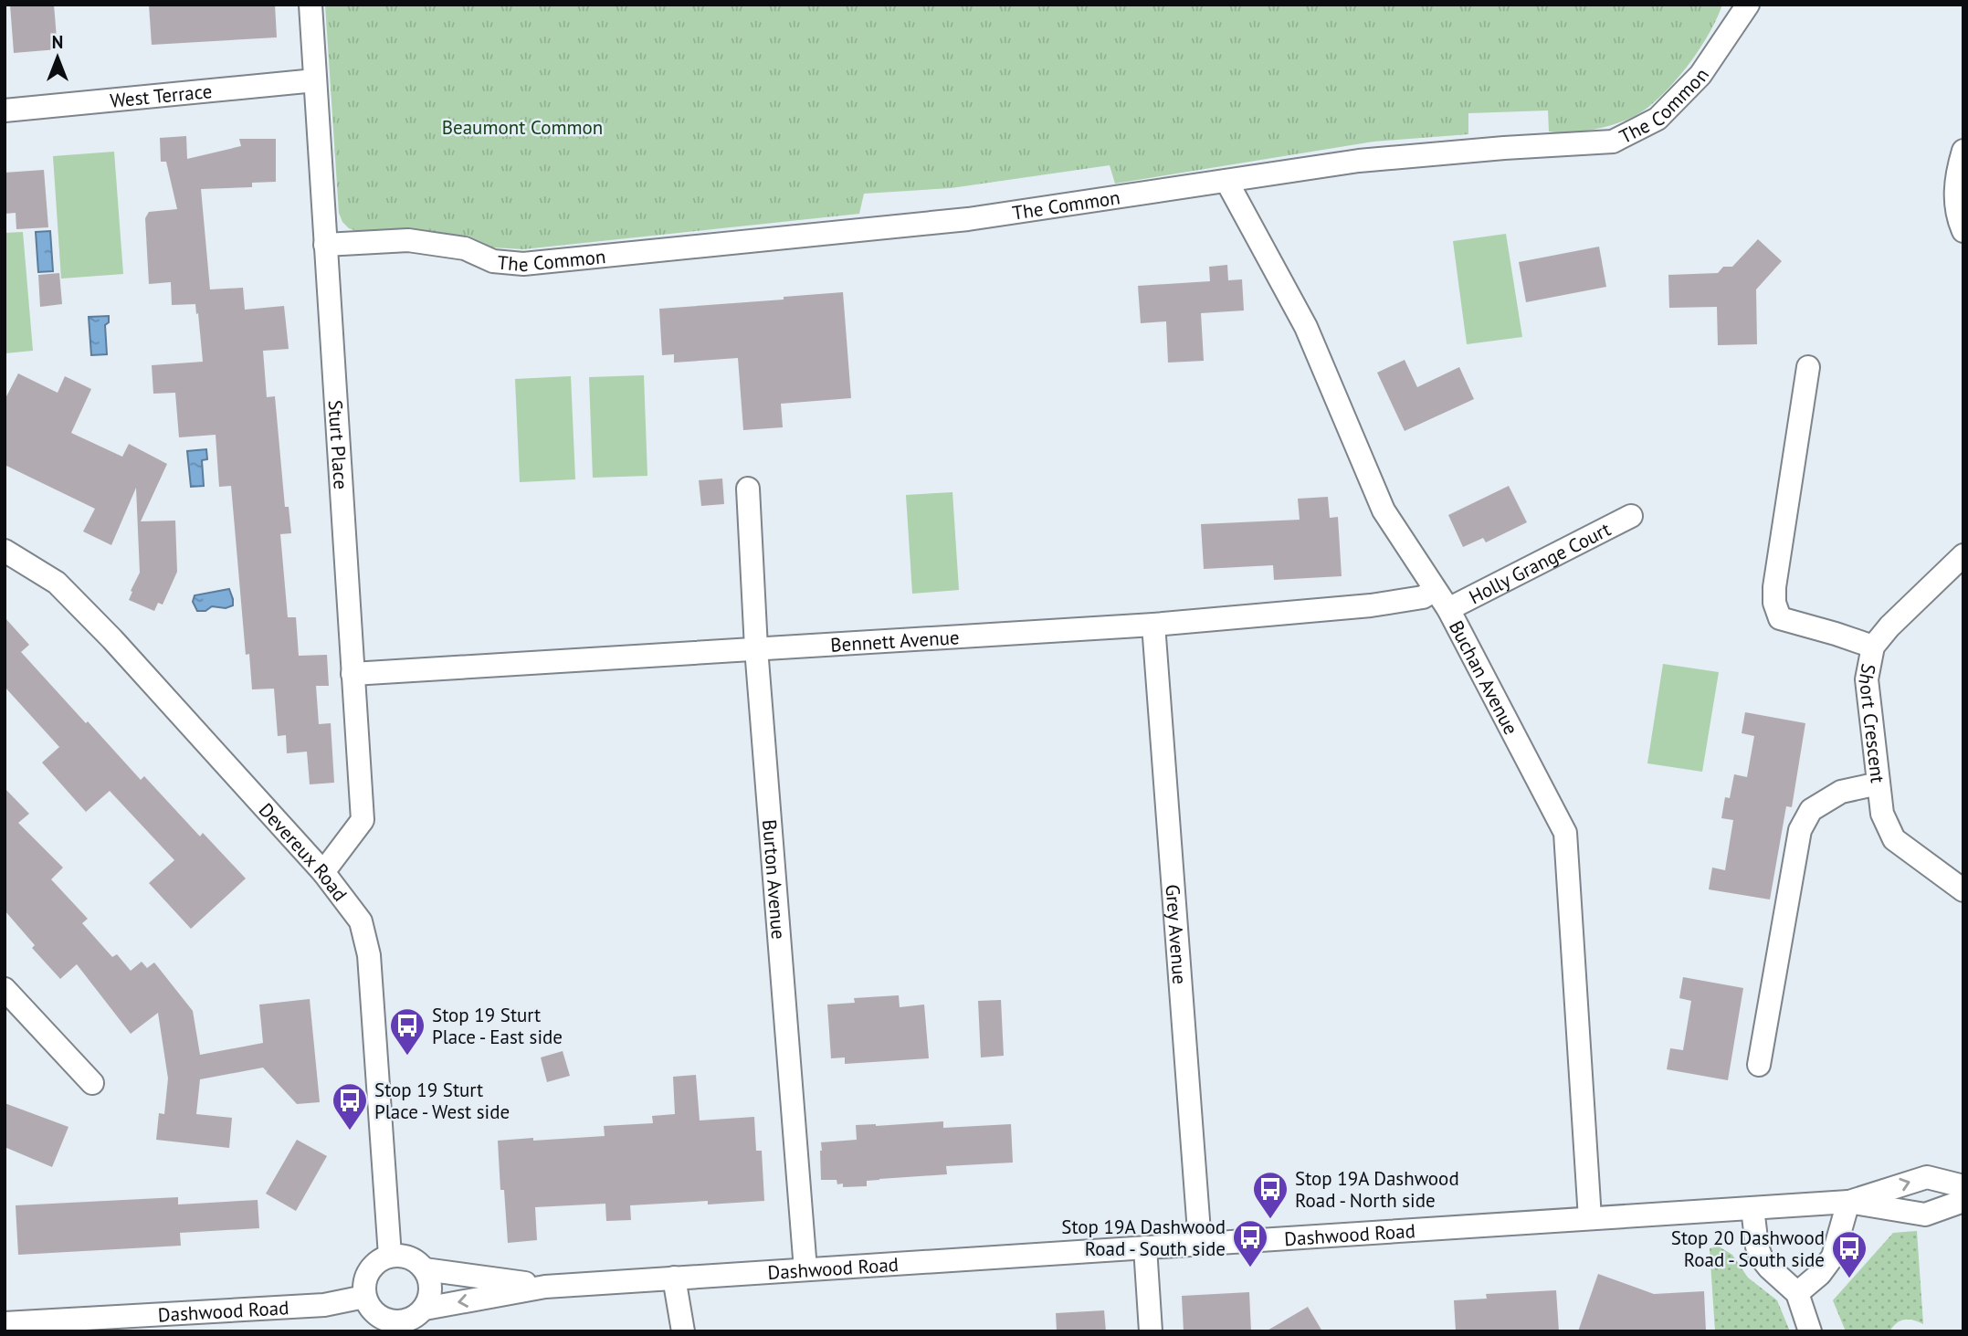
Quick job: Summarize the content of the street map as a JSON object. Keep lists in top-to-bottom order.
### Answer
{
  "streets": {
    "street": [
      "West Terrace",
      "The Common",
      "Sturt Place",
      "Holly Grange Court",
      "Bennett Avenue",
      "Buchan Avenue",
      "Short Crescent",
      "Devereux Road",
      "Burton Avenue",
      "Grey Avenue",
      "Dashwood Road"
    ]
  },
  "crossings": [
    ["West Terrace", "Sturt Place"],
    ["The Common", "Sturt Place"],
    ["The Common", "Buchan Avenue"],
    ["Sturt Place", "Bennett Avenue"],
    ["Sturt Place", "Devereux Road"],
    ["Holly Grange Court", "Buchan Avenue"],
    ["Bennett Avenue", "Buchan Avenue"],
    ["Bennett Avenue", "Burton Avenue"],
    ["Bennett Avenue", "Grey Avenue"],
    ["Buchan Avenue", "Dashwood Road"],
    ["Devereux Road", "Dashwood Road"],
    ["Burton Avenue", "Dashwood Road"],
    ["Grey Avenue", "Dashwood Road"]
  ],
  "parks": ["Beaumont Common"],
  "places": {
    "bus stop": [
      "Stop 19 Sturt Place - East side",
      "Stop 19 Sturt Place - West side",
      "Stop 19A Dashwood Road - North side",
      "Stop 19A Dashwood Road - South side",
      "Stop 20 Dashwood Road - South side"
    ]
  },
  "north": "top"
}
